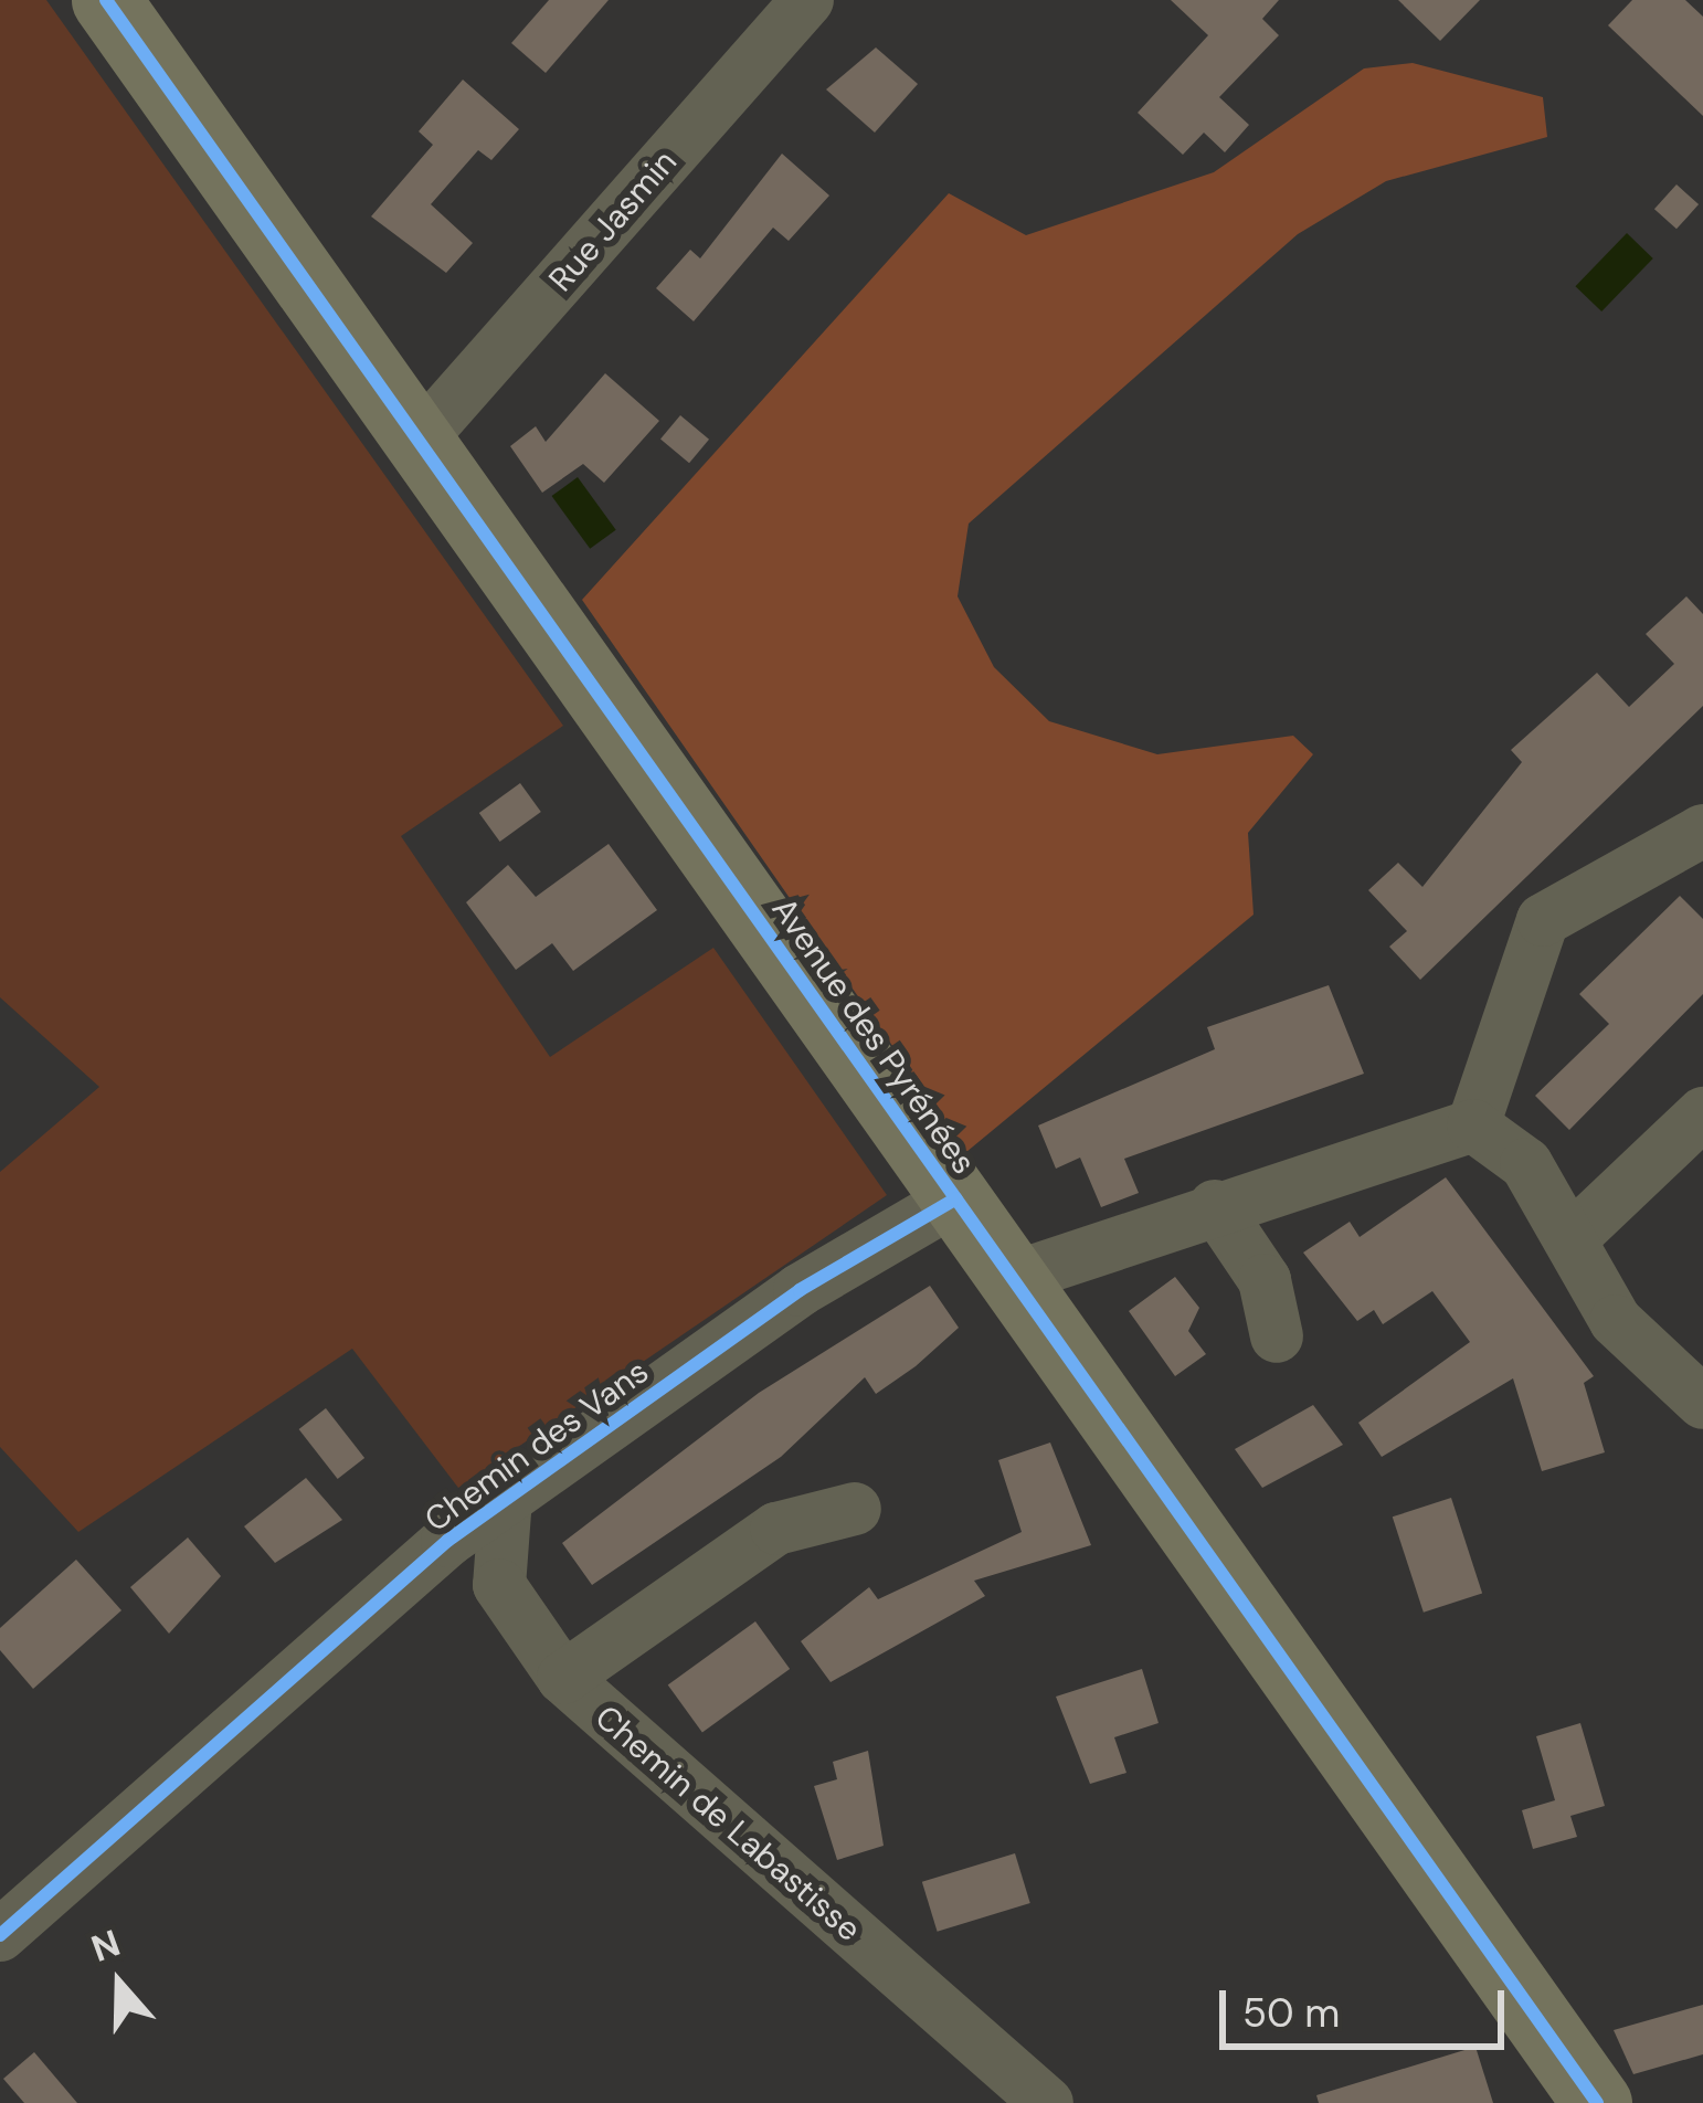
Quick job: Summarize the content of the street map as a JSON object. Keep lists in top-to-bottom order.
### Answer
{
  "streets": {
    "main road": ["Avenue des Pyrénées"],
    "street": ["Rue Jasmin", "Chemin des Vans", "Chemin de Labastisse"]
  },
  "crossings": [
    ["Rue Jasmin", "Avenue des Pyrénées"],
    ["Avenue des Pyrénées", "Chemin des Vans"],
    ["Chemin des Vans", "Chemin de Labastisse"]
  ],
  "scale_bar": "50 m",
  "north": "top"
}
